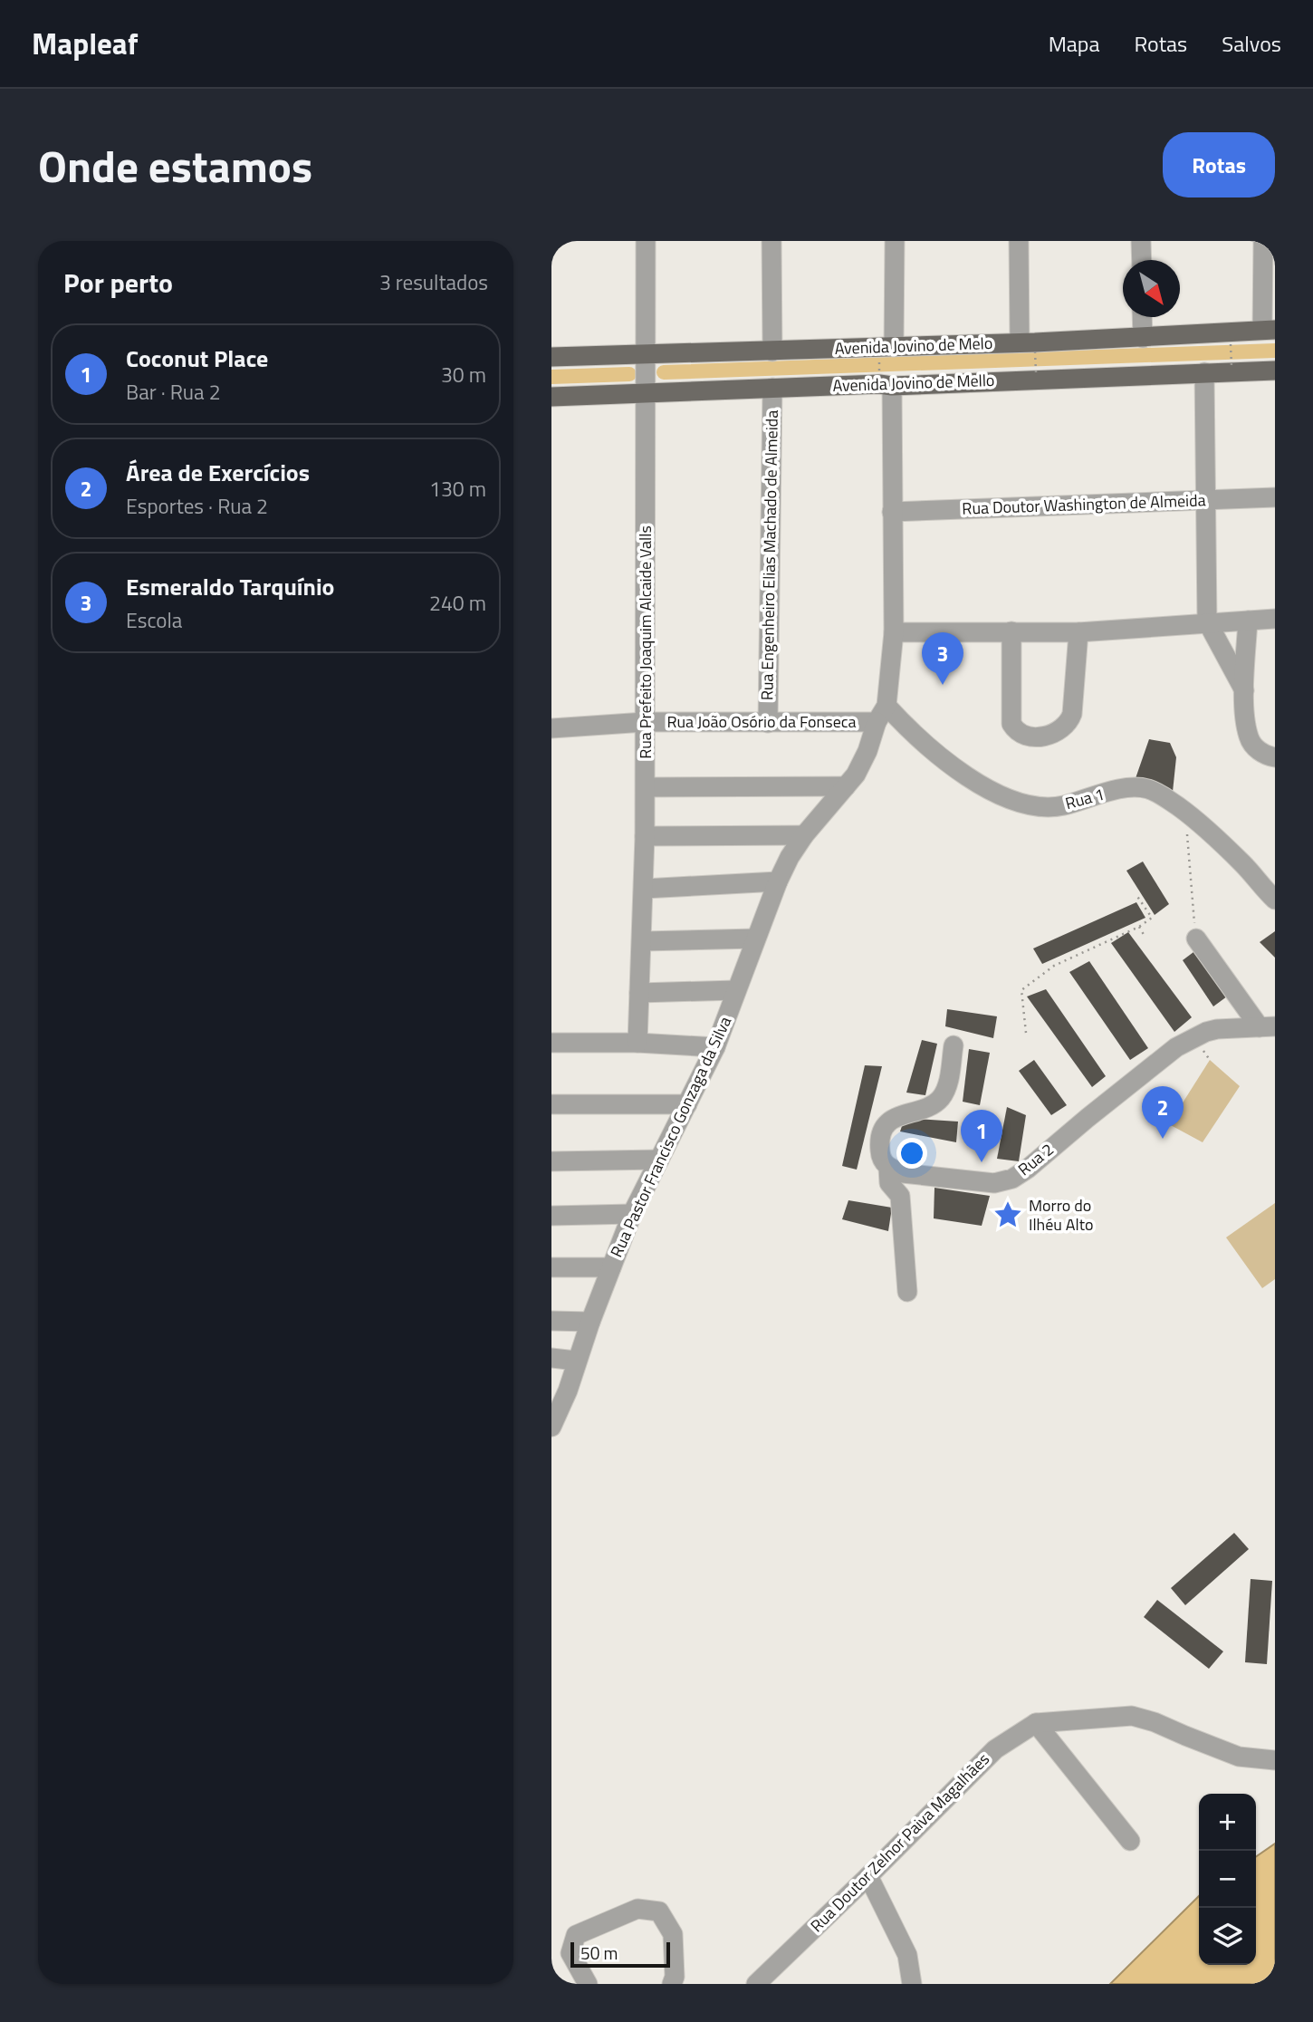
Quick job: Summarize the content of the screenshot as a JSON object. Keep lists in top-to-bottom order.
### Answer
{
  "streets": {
    "main road": ["Avenida Jovino de Melo", "Avenida Jovino de Mello"],
    "street": [
      "Rua Doutor Washington de Almeida",
      "Rua Engenheiro Elias Machado de Almeida",
      "Rua Prefeito Joaquim Alcaide Valls",
      "Rua João Osório da Fonseca",
      "Rua 1",
      "Rua Pastor Francisco Gonzaga da Silva",
      "Rua 2",
      "Rua Doutor Zelnor Paiva Magalhães"
    ]
  },
  "crossings": [
    ["Avenida Jovino de Melo", "Rua Prefeito Joaquim Alcaide Valls"],
    ["Avenida Jovino de Mello", "Rua Engenheiro Elias Machado de Almeida"],
    ["Avenida Jovino de Mello", "Rua Prefeito Joaquim Alcaide Valls"],
    ["Avenida Jovino de Mello", "Rua Pastor Francisco Gonzaga da Silva"],
    ["Rua Doutor Washington de Almeida", "Rua Pastor Francisco Gonzaga da Silva"],
    ["Rua Engenheiro Elias Machado de Almeida", "Rua João Osório da Fonseca"],
    ["Rua Prefeito Joaquim Alcaide Valls", "Rua João Osório da Fonseca"],
    ["Rua João Osório da Fonseca", "Rua 1"],
    ["Rua João Osório da Fonseca", "Rua Pastor Francisco Gonzaga da Silva"],
    ["Rua 1", "Rua Pastor Francisco Gonzaga da Silva"]
  ],
  "places": {
    "place": ["Morro do Ilhéu Alto"]
  },
  "scale_bar": "50 m",
  "north": "bottom right",
  "page": {
    "header": "Mapleaf",
    "nav": ["Mapa", "Rotas", "Salvos"],
    "title": "Onde estamos",
    "buttons": "Rotas",
    "heading": ["Por perto", "3 resultados"],
    "list": [
      {
        "mark": "1",
        "name": "Coconut Place",
        "note": "Bar · Rua 2",
        "value": "30 m"
      },
      {
        "mark": "2",
        "name": "Área de Exercícios",
        "note": "Esportes · Rua 2",
        "value": "130 m"
      },
      {
        "mark": "3",
        "name": "Esmeraldo Tarquínio",
        "note": "Escola",
        "value": "240 m"
      }
    ],
    "pins": ["3", "2", "1"],
    "map_buttons": ["+", "−"],
    "scale": "50 m"
  }
}
